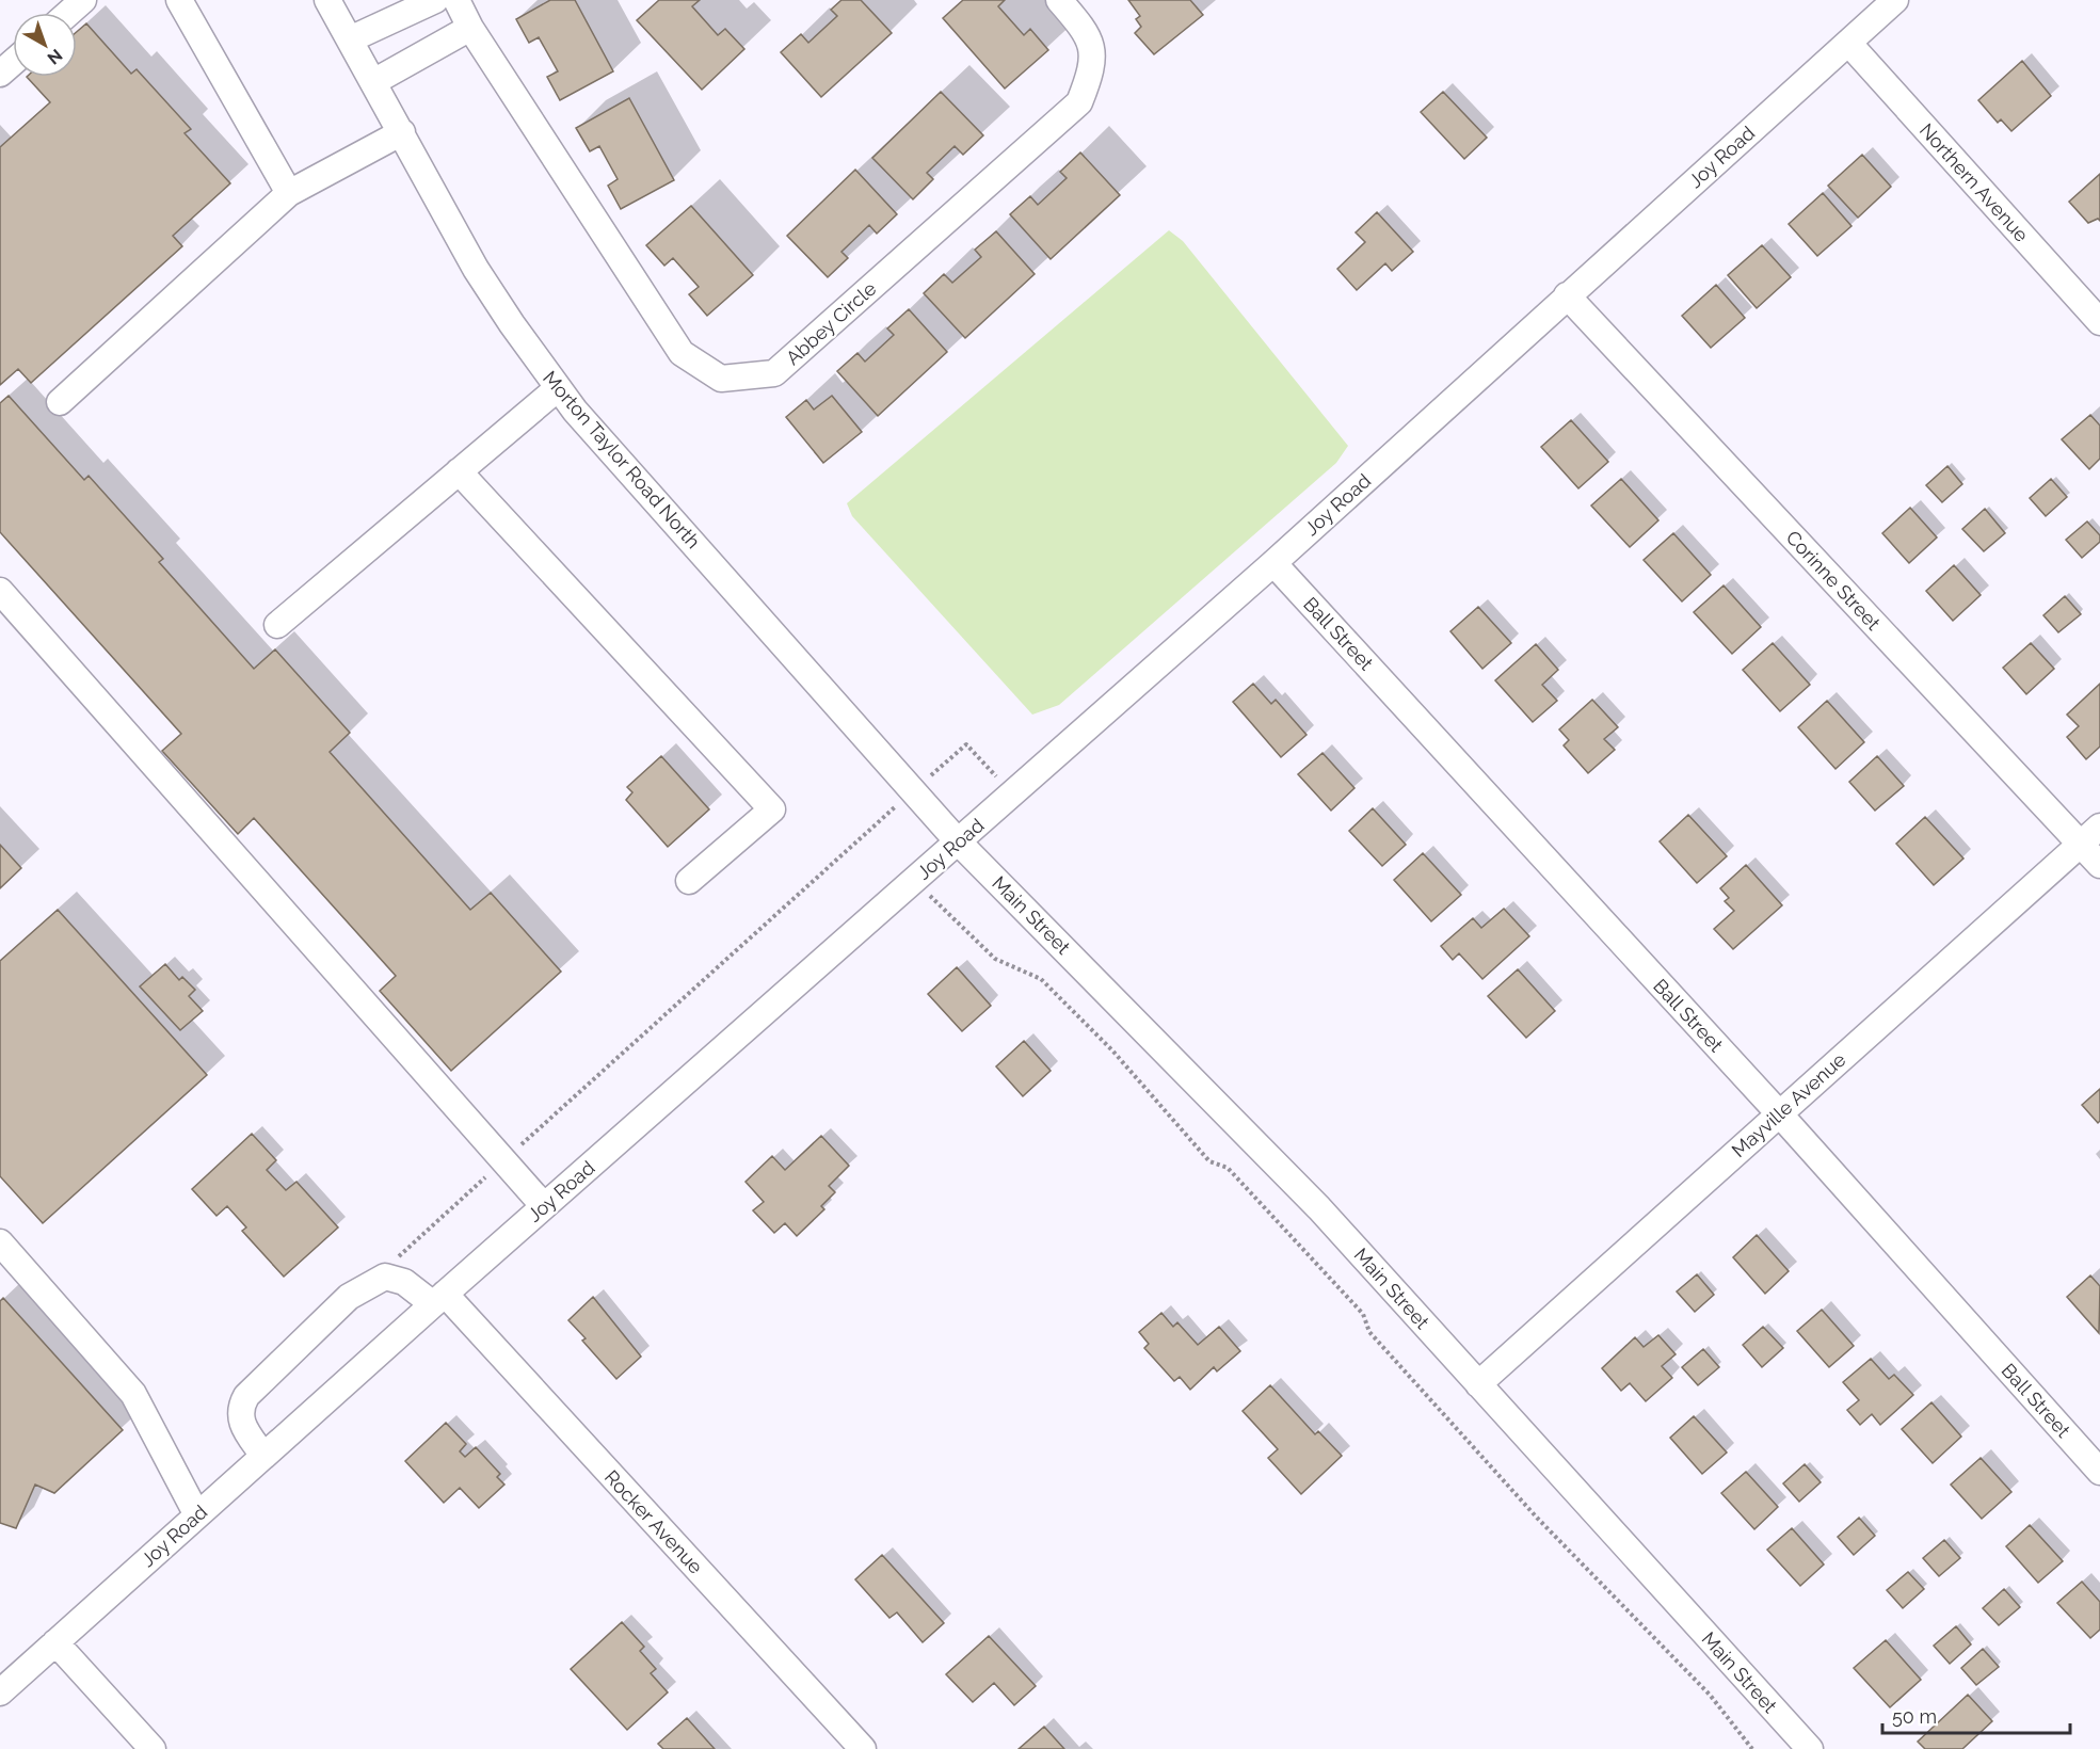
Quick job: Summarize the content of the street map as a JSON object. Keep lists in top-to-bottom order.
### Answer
{
  "streets": {
    "street": [
      "Joy Road",
      "Northern Avenue",
      "Abbey Circle",
      "Morton Taylor Road North",
      "Corinne Street",
      "Ball Street",
      "Main Street",
      "Mayville Avenue",
      "Rocker Avenue"
    ]
  },
  "crossings": [
    ["Joy Road", "Northern Avenue"],
    ["Joy Road", "Morton Taylor Road North"],
    ["Joy Road", "Corinne Street"],
    ["Joy Road", "Ball Street"],
    ["Joy Road", "Main Street"],
    ["Joy Road", "Rocker Avenue"],
    ["Morton Taylor Road North", "Main Street"],
    ["Corinne Street", "Mayville Avenue"],
    ["Ball Street", "Mayville Avenue"],
    ["Main Street", "Mayville Avenue"]
  ],
  "scale_bar": "50 m",
  "north": "bottom right"
}
